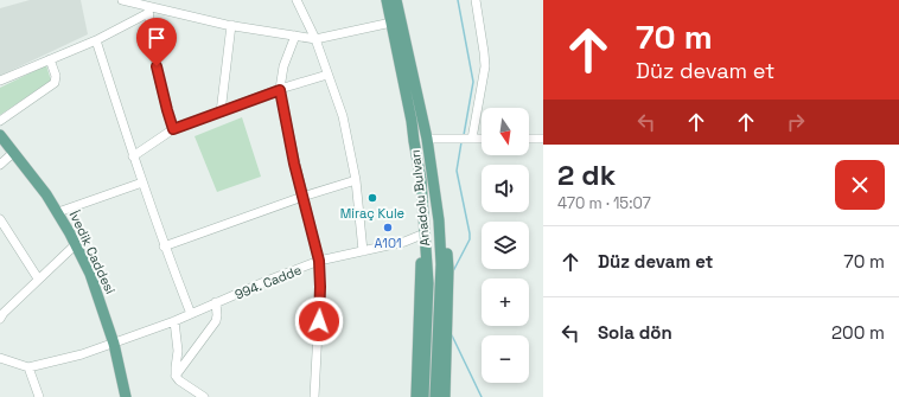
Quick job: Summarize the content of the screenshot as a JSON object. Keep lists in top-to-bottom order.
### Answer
{
  "streets": {
    "main road": ["Anadolu Bulvarı", "İvedik Caddesi"],
    "street": ["994. Cadde"]
  },
  "crossings": [
    ["Anadolu Bulvarı", "994. Cadde"],
    ["İvedik Caddesi", "994. Cadde"]
  ],
  "places": ["Miraç Kule", "A101"],
  "north": "bottom",
  "page": {
    "turn": ["70 m", "Düz devam et"],
    "map_buttons": ["+", "−"],
    "heading": ["2 dk", "470 m · 15:07"],
    "list": [
      {
        "name": "Düz devam et",
        "value": "70 m"
      },
      {
        "name": "Sola dön",
        "value": "200 m"
      }
    ]
  }
}
